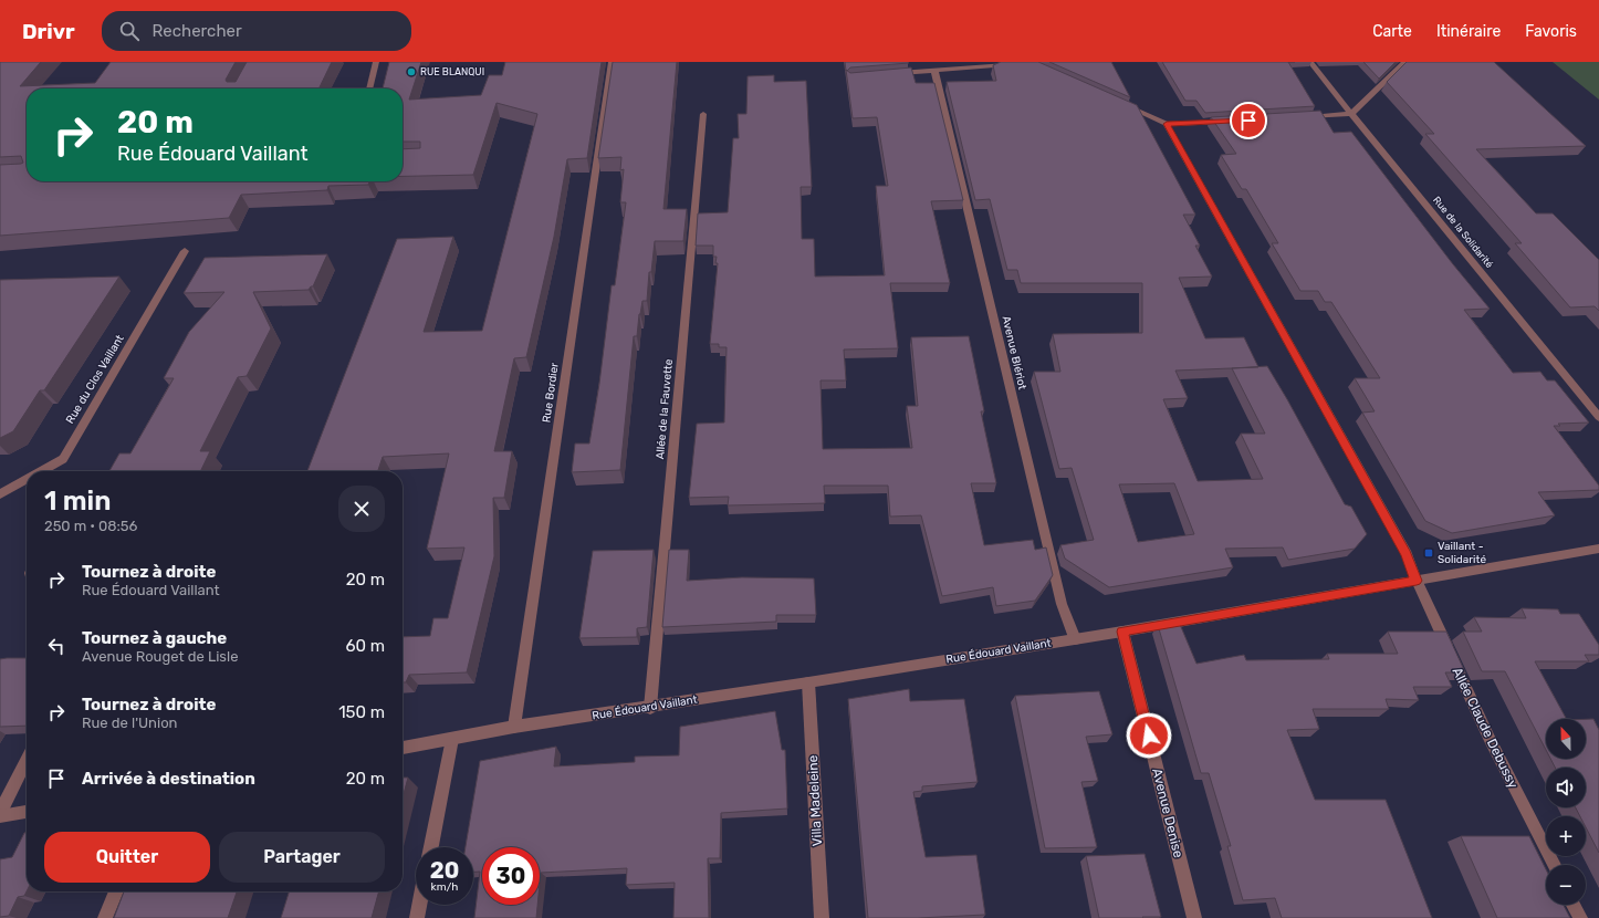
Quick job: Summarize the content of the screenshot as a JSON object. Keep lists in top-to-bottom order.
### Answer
{
  "streets": {
    "street": [
      "Rue de la Solidarité",
      "Avenue Blériot",
      "Rue du Clos Vaillant",
      "Rue Bordier",
      "Allée de la Fauvette",
      "Rue Édouard Vaillant",
      "Allée Claude Debussy",
      "Villa Madeleine",
      "Avenue Denise"
    ]
  },
  "crossings": [
    ["Avenue Blériot", "Rue Édouard Vaillant"],
    ["Rue Bordier", "Rue Édouard Vaillant"],
    ["Allée de la Fauvette", "Rue Édouard Vaillant"],
    ["Rue Édouard Vaillant", "Allée Claude Debussy"],
    ["Rue Édouard Vaillant", "Villa Madeleine"],
    ["Rue Édouard Vaillant", "Avenue Denise"]
  ],
  "places": {
    "other": ["RUE BLANQUI"],
    "transit": ["Vaillant - Solidarité"]
  },
  "north": "top",
  "page": {
    "header": "Drivr",
    "search": "Rechercher",
    "nav": ["Carte", "Itinéraire", "Favoris"],
    "turn": ["20 m", "Rue Édouard Vaillant"],
    "heading": ["1 min", "250 m · 08:56"],
    "list": [
      {
        "name": "Tournez à droite",
        "note": "Rue Édouard Vaillant",
        "value": "20 m"
      },
      {
        "name": "Tournez à gauche",
        "note": "Avenue Rouget de Lisle",
        "value": "60 m"
      },
      {
        "name": "Tournez à droite",
        "note": "Rue de l'Union",
        "value": "150 m"
      },
      {
        "name": "Arrivée à destination",
        "value": "20 m"
      }
    ],
    "map_buttons": ["+", "−"],
    "buttons": ["Quitter", "Partager"],
    "speed": "20 km/h",
    "limit": "30"
  }
}
